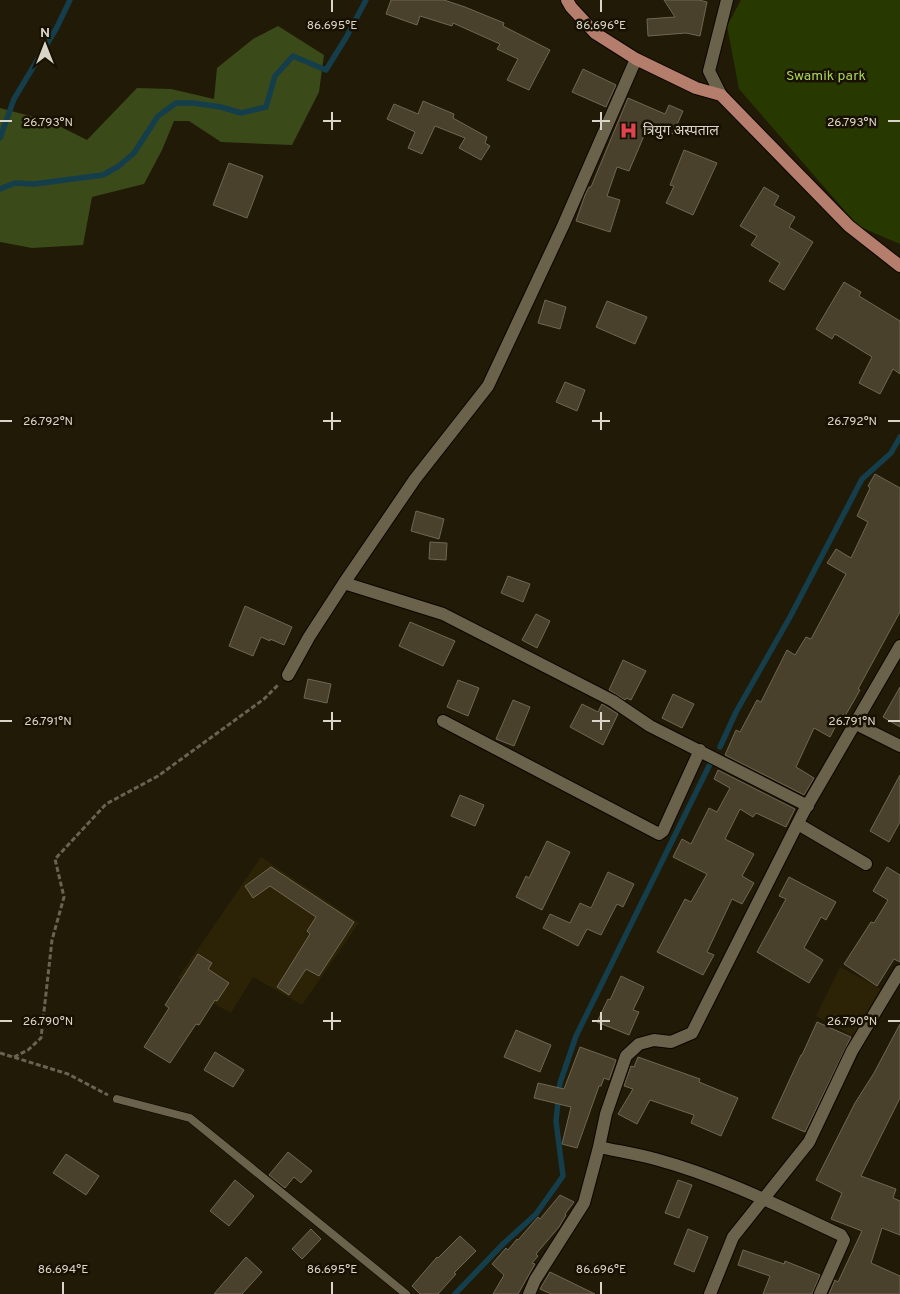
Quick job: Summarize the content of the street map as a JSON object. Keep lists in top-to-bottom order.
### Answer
{
  "parks": ["Swamik park"],
  "places": {
    "hospital": ["त्रियुग अस्पताल"]
  },
  "north": "top",
  "coordinates": [
    "86.695°E",
    "86.696°E",
    "26.793°N",
    "26.792°N",
    "26.791°N",
    "26.790°N",
    "86.694°E"
  ]
}
